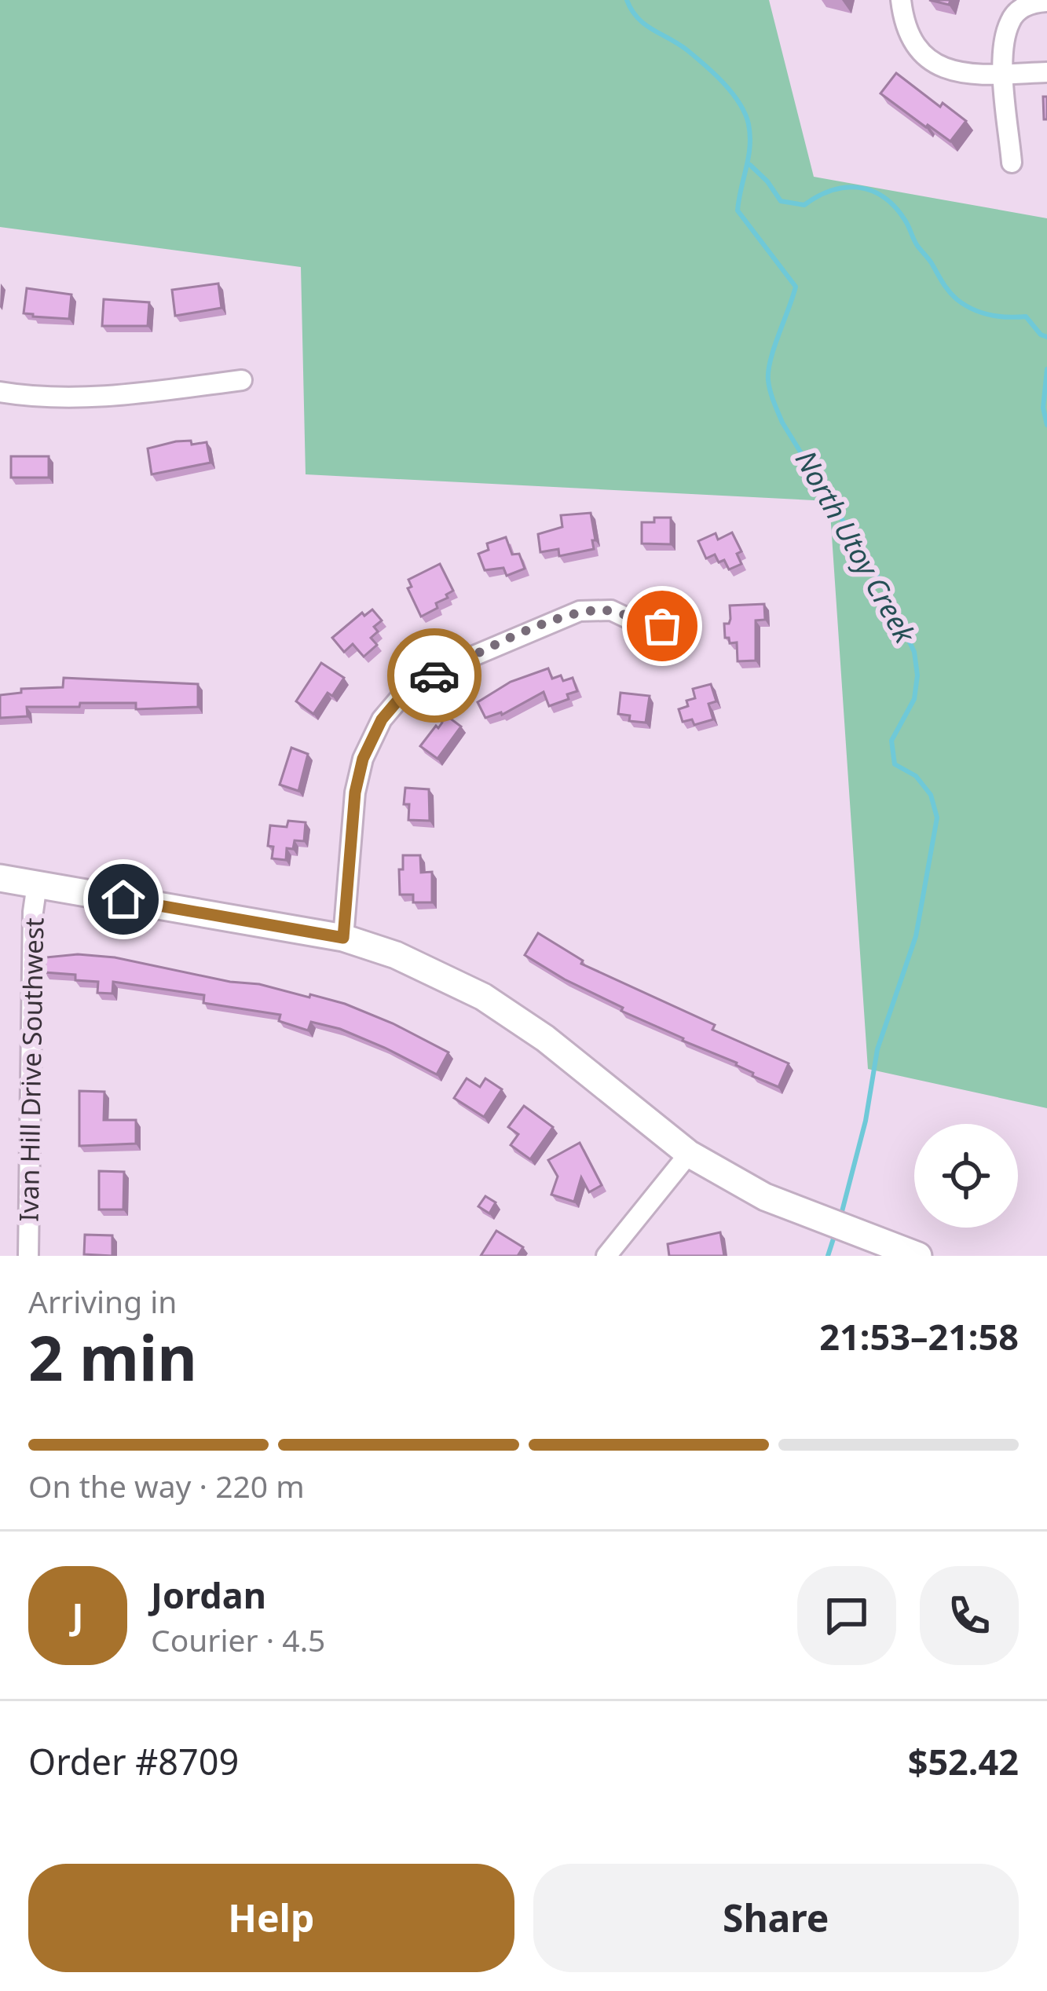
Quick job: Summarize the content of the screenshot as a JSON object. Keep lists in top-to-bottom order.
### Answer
{
  "streets": {
    "street": ["Ivan Hill Drive Southwest"]
  },
  "water": ["North Utoy Creek"],
  "page": {
    "heading": ["2 min", "Arriving in", "21:53–21:58"],
    "panel": [
      "Jordan",
      "Courier · 4.5",
      "Order #8709",
      "$52.42"
    ],
    "bar": "On the way · 220 m",
    "round": "J",
    "buttons": ["Help", "Share"]
  }
}
